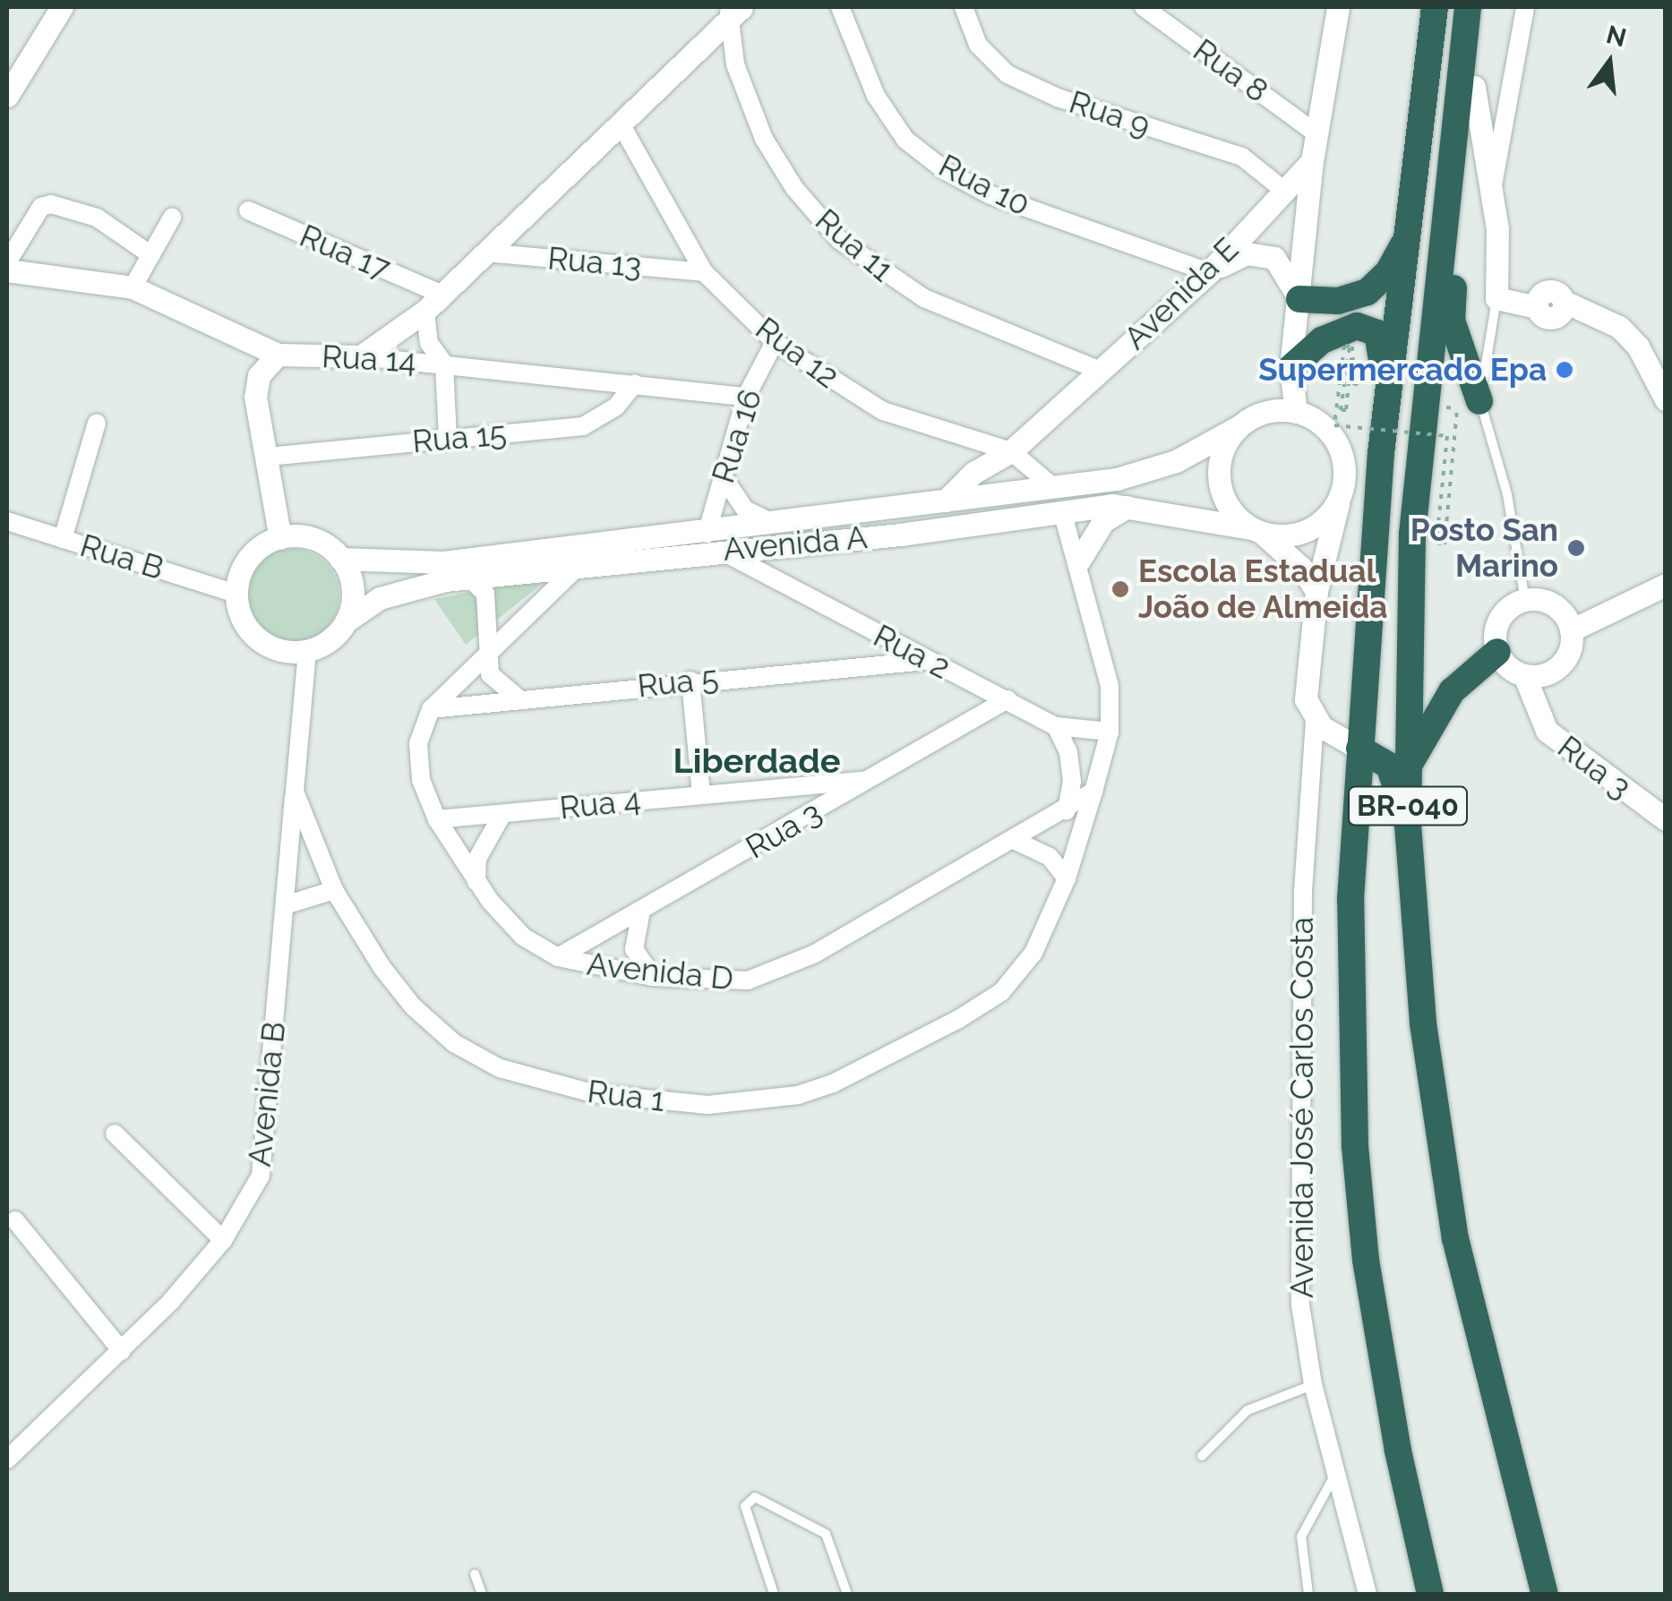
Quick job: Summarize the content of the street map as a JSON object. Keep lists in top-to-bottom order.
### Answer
{
  "streets": {
    "highway": ["BR-040"],
    "street": [
      "Rua 8",
      "Rua 9",
      "Rua 10",
      "Rua 11",
      "Rua 17",
      "Rua 13",
      "Avenida E",
      "Rua 12",
      "Rua 14",
      "Rua 16",
      "Rua 15",
      "Avenida A",
      "Rua B",
      "Rua 2",
      "Rua 5",
      "Rua 3",
      "Rua 4",
      "Avenida D",
      "Avenida B",
      "Rua 1",
      "Avenida José Carlos Costa"
    ]
  },
  "crossings": [
    ["Rua 9", "Avenida E"],
    ["Rua 10", "Avenida E"],
    ["Rua 11", "Avenida E"],
    ["Rua 13", "Rua 12"],
    ["Avenida E", "Rua 12"],
    ["Avenida E", "Avenida A"],
    ["Rua 12", "Rua 16"],
    ["Rua 12", "Avenida A"],
    ["Rua 14", "Rua 16"],
    ["Rua 14", "Rua 15"],
    ["Rua 16", "Avenida A"],
    ["Rua 16", "Rua 2"],
    ["Avenida A", "Rua B"],
    ["Avenida A", "Rua 2"],
    ["Avenida A", "Avenida D"],
    ["Avenida A", "Rua 1"],
    ["Avenida A", "Avenida José Carlos Costa"],
    ["Rua B", "Rua 1"],
    ["Rua 2", "Rua 5"],
    ["Rua 2", "Rua 3"],
    ["Rua 5", "Avenida D"],
    ["Rua 3", "Rua 4"],
    ["Rua 3", "Avenida D"],
    ["Rua 4", "Avenida D"],
    ["Avenida D", "Rua 1"],
    ["Avenida B", "Rua 1"]
  ],
  "districts": ["Liberdade"],
  "places": ["Supermercado Epa", "Posto San Marino", "Escola Estadual João de Almeida"],
  "north": "top"
}
